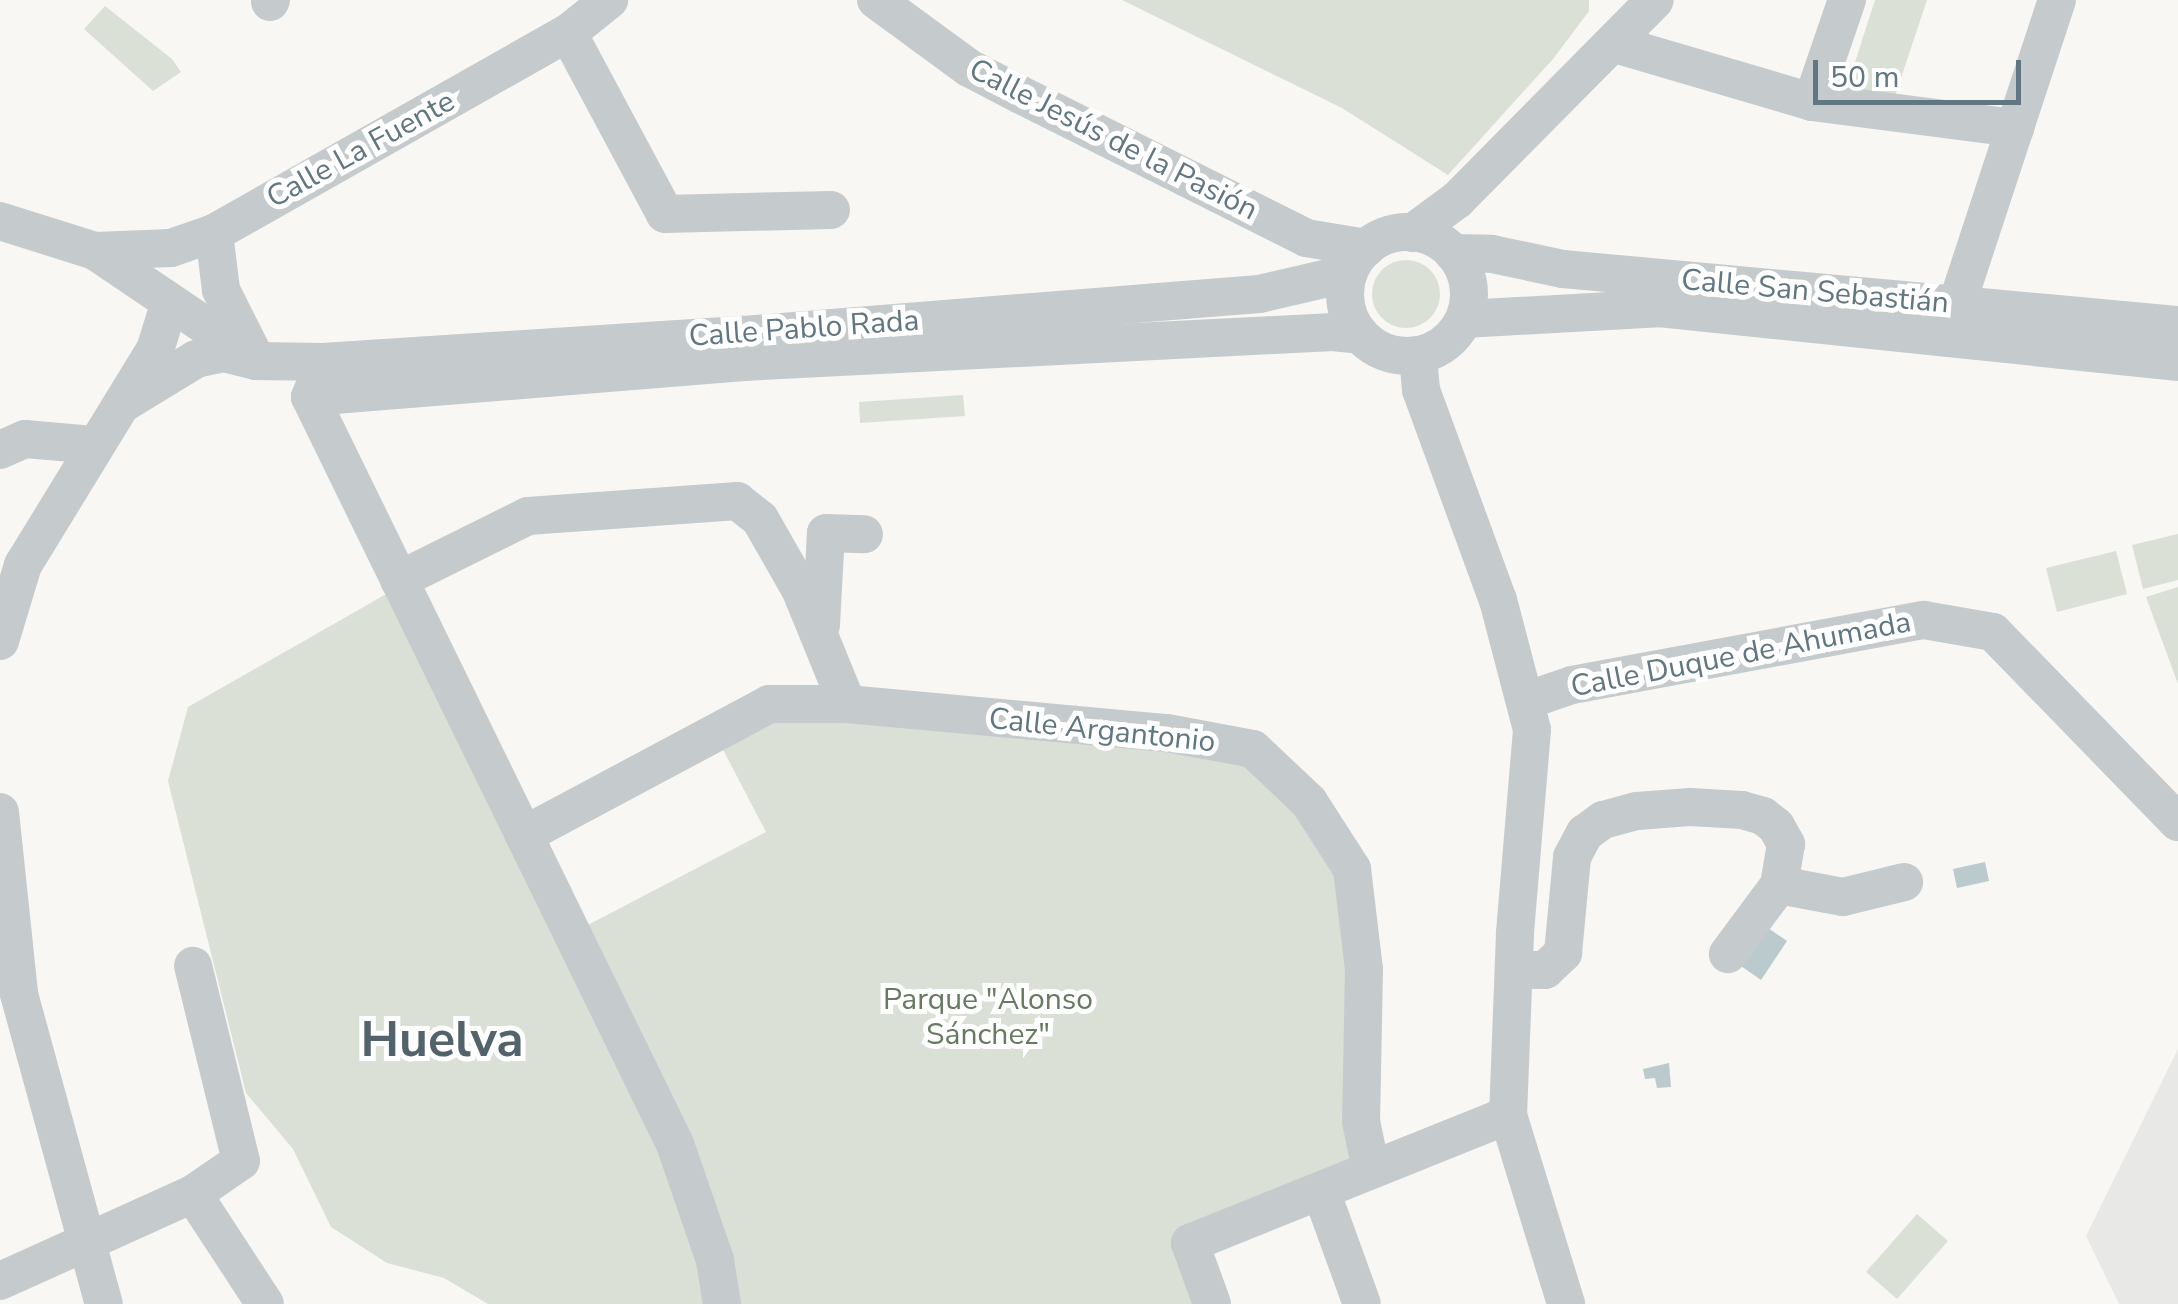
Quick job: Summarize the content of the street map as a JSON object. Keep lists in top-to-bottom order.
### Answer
{
  "streets": {
    "street": [
      "Calle Jesús de la Pasión",
      "Calle La Fuente",
      "Calle San Sebastián",
      "Calle Pablo Rada",
      "Calle Duque de Ahumada",
      "Calle Argantonio"
    ]
  },
  "crossings": [
    ["Calle Jesús de la Pasión", "Calle San Sebastián"],
    ["Calle Jesús de la Pasión", "Calle Pablo Rada"],
    ["Calle San Sebastián", "Calle Pablo Rada"]
  ],
  "districts": ["Huelva"],
  "parks": ["Parque \"Alonso Sánchez\""],
  "scale_bar": "50 m"
}
